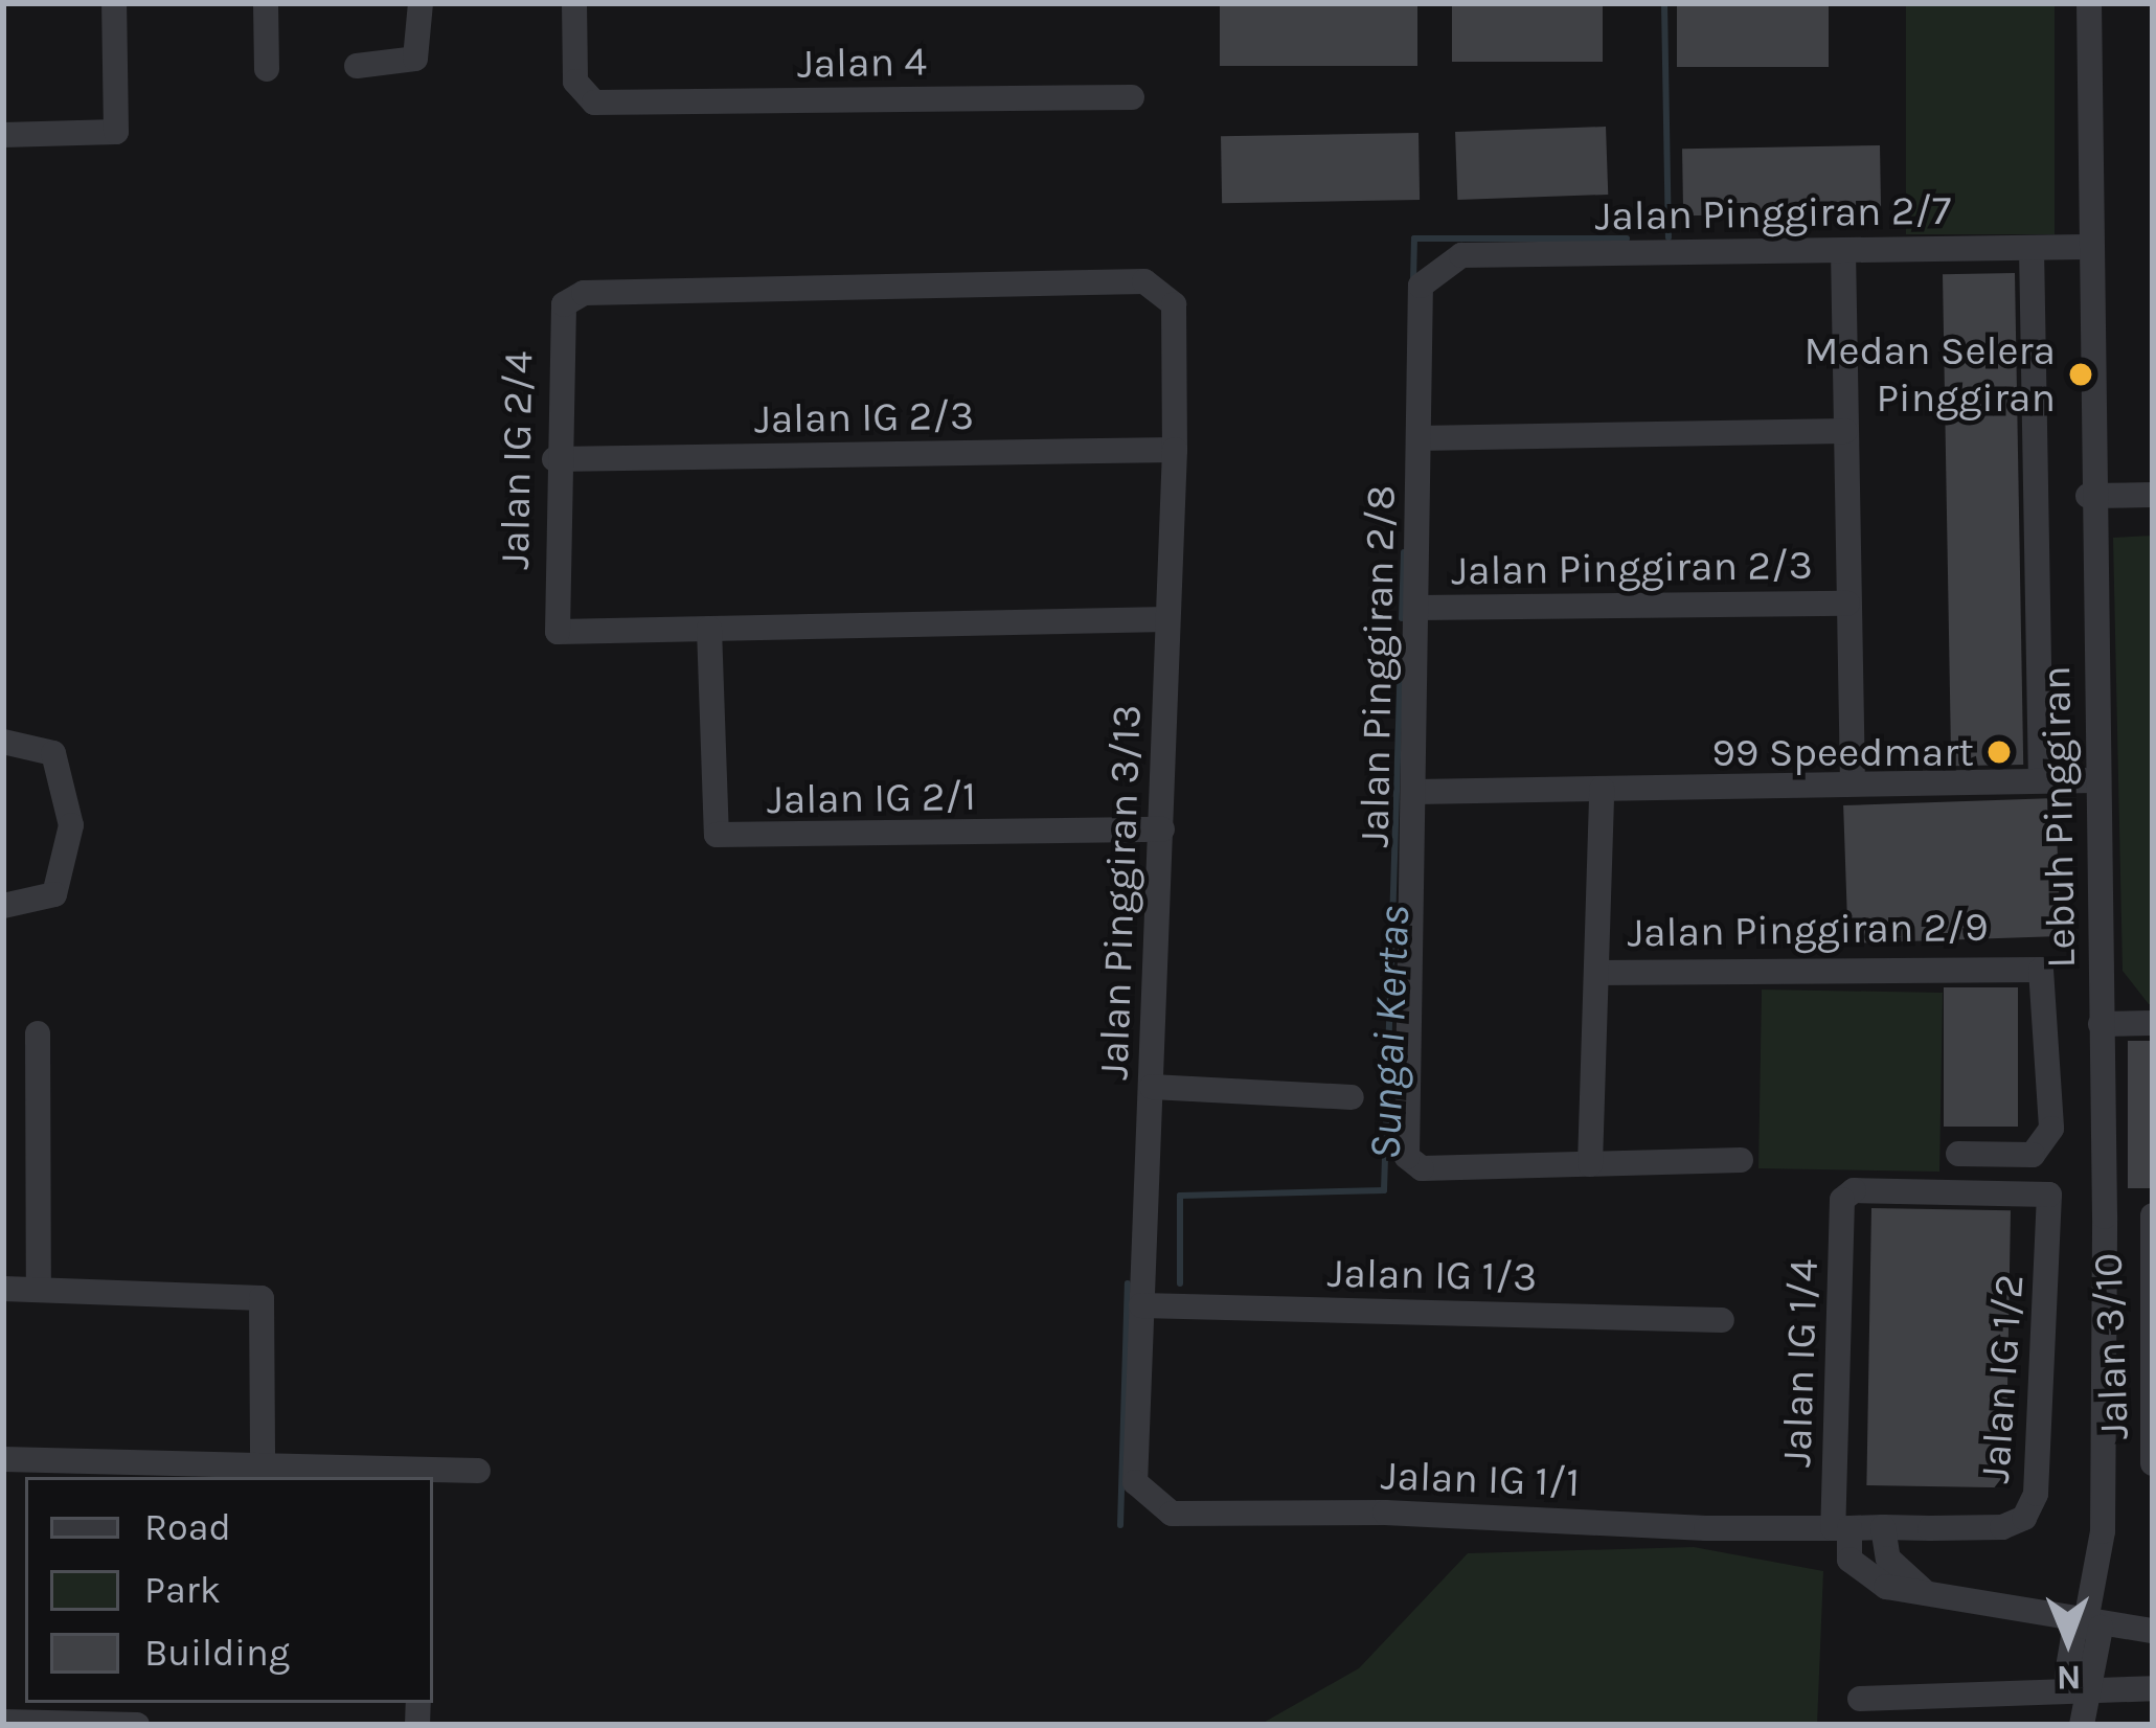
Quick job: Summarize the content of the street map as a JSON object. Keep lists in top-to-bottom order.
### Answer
{
  "streets": {
    "street": [
      "Jalan 4",
      "Jalan Pinggiran 2/7",
      "Jalan IG 2/3",
      "Jalan IG 2/4",
      "Jalan Pinggiran 2/3",
      "Jalan Pinggiran 2/8",
      "Jalan IG 2/1",
      "Lebuh Pinggiran",
      "Jalan Pinggiran 3/13",
      "Jalan Pinggiran 2/9",
      "Jalan IG 1/3",
      "Jalan 3/10",
      "Jalan IG 1/4",
      "Jalan IG 1/2",
      "Jalan IG 1/1"
    ]
  },
  "crossings": [
    ["Jalan Pinggiran 2/7", "Jalan Pinggiran 2/8"],
    ["Jalan Pinggiran 2/7", "Lebuh Pinggiran"],
    ["Jalan IG 2/3", "Jalan IG 2/4"],
    ["Jalan IG 2/3", "Jalan Pinggiran 3/13"],
    ["Jalan IG 2/4", "Jalan IG 2/1"],
    ["Jalan IG 2/4", "Jalan Pinggiran 3/13"],
    ["Jalan Pinggiran 2/3", "Jalan Pinggiran 2/8"],
    ["Jalan IG 2/1", "Jalan Pinggiran 3/13"],
    ["Jalan Pinggiran 3/13", "Jalan IG 1/3"],
    ["Jalan Pinggiran 3/13", "Jalan IG 1/1"],
    ["Jalan IG 1/4", "Jalan IG 1/2"],
    ["Jalan IG 1/4", "Jalan IG 1/1"],
    ["Jalan IG 1/2", "Jalan IG 1/1"]
  ],
  "water": ["Sungai Kertas"],
  "places": ["Medan Selera Pinggiran", "99 Speedmart"],
  "legend": ["Road", "Park", "Building"],
  "north": "bottom"
}
